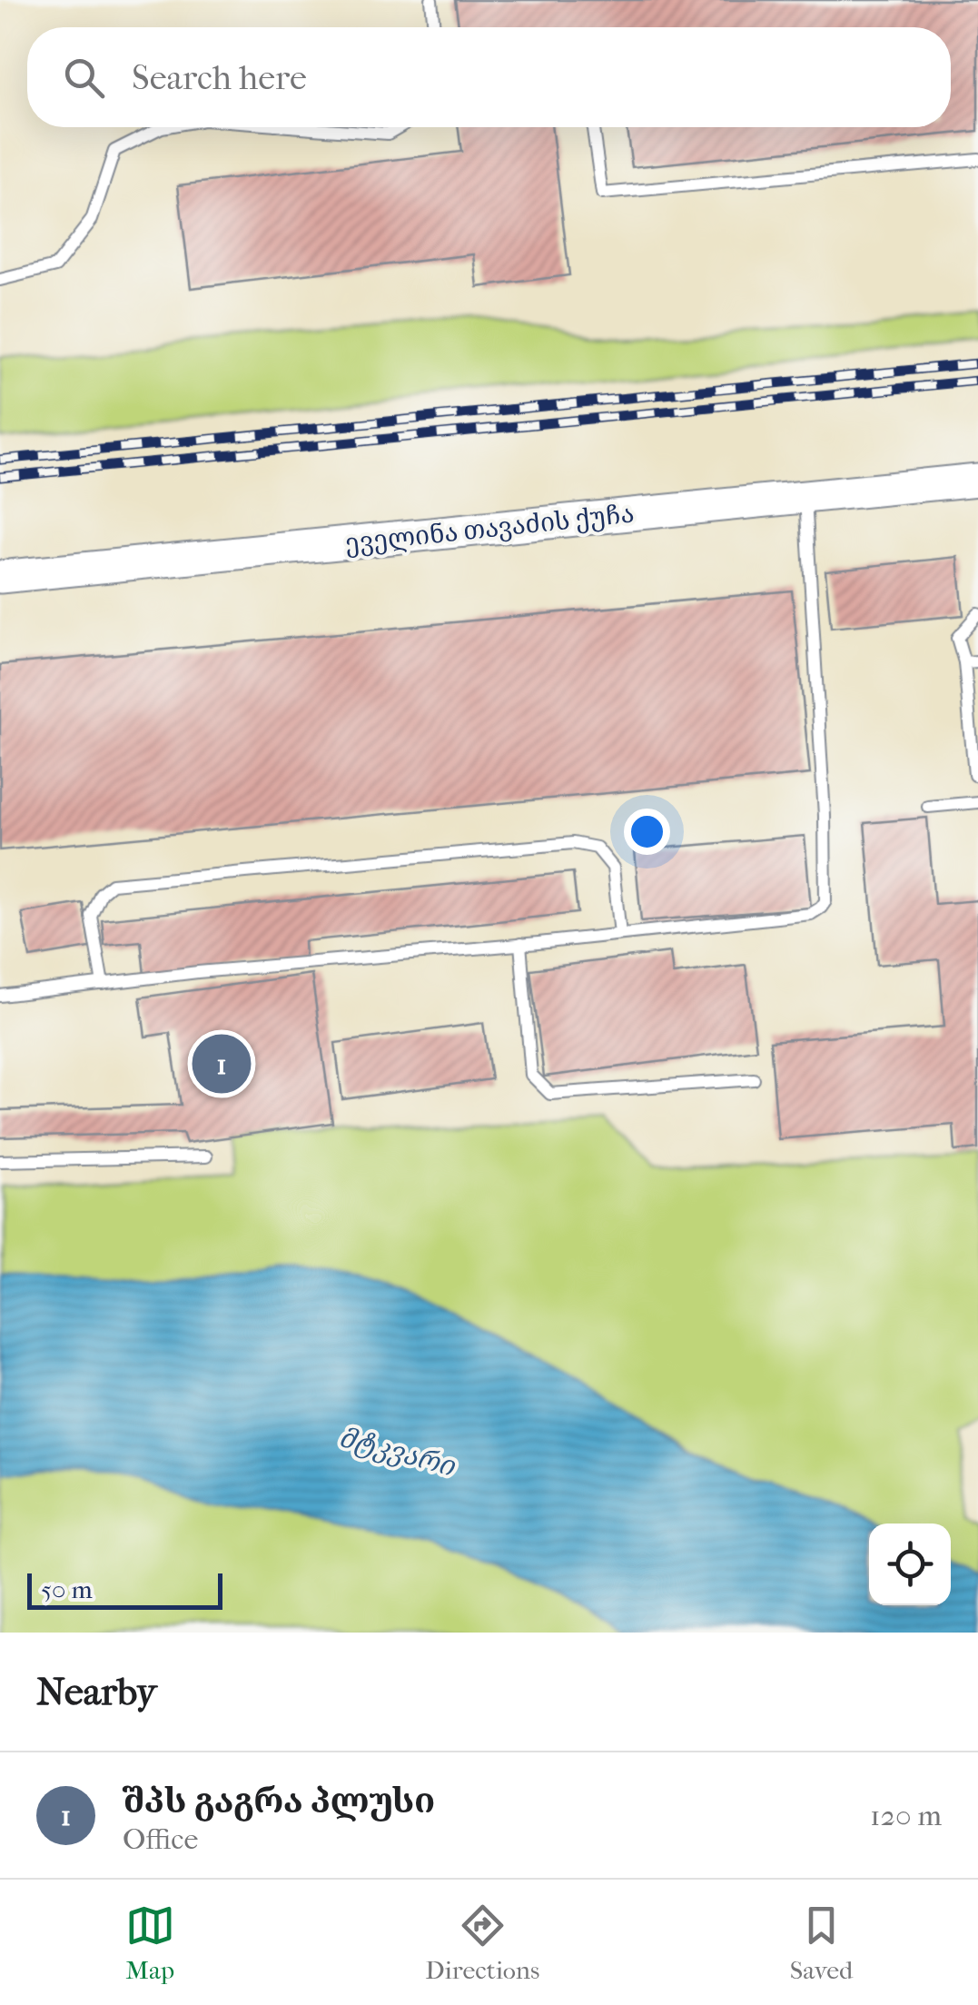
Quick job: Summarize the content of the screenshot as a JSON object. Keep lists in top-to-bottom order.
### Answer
{
  "streets": {
    "main road": ["ეველინა თავაძის ქუჩა"]
  },
  "water": ["მტკვარი"],
  "scale_bar": "50 m",
  "page": {
    "search": "Search here",
    "pins": "1",
    "scale": "50 m",
    "heading": "Nearby",
    "list": [
      {
        "mark": "1",
        "name": "შპს გაგრა პლუსი",
        "note": "Office",
        "value": "120 m"
      }
    ],
    "nav": ["Map", "Directions", "Saved"]
  }
}
